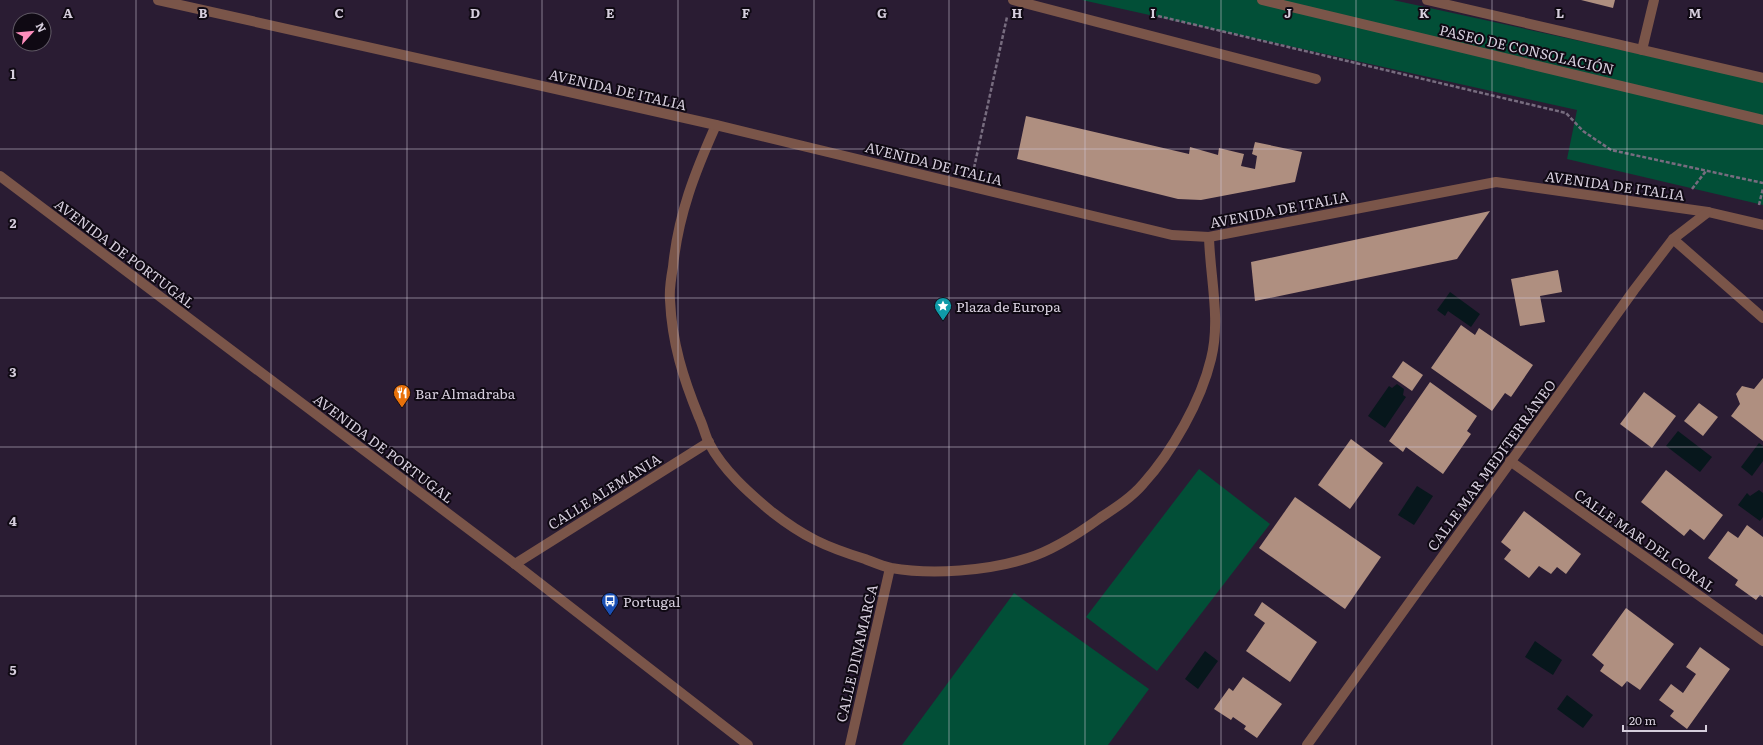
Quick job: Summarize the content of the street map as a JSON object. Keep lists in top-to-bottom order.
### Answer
{
  "streets": {
    "street": [
      "PASEO DE CONSOLACIÓN",
      "AVENIDA DE ITALIA",
      "AVENIDA DE PORTUGAL",
      "CALLE MAR MEDITERRÁNEO",
      "CALLE ALEMANIA",
      "CALLE MAR DEL CORAL",
      "CALLE DINAMARCA"
    ]
  },
  "crossings": [
    ["AVENIDA DE ITALIA", "CALLE MAR MEDITERRÁNEO"],
    ["AVENIDA DE PORTUGAL", "CALLE ALEMANIA"],
    ["CALLE MAR MEDITERRÁNEO", "CALLE MAR DEL CORAL"]
  ],
  "places": {
    "place": ["Plaza de Europa"],
    "restaurant": ["Bar Almadraba"],
    "bus stop": ["Portugal"]
  },
  "scale_bar": "20 m",
  "north": "top right",
  "grid": {
    "columns": [
      "A",
      "B",
      "C",
      "D",
      "E",
      "F",
      "G",
      "H",
      "I",
      "J",
      "K",
      "L",
      "M"
    ],
    "rows": [
      "1",
      "2",
      "3",
      "4",
      "5"
    ]
  }
}
